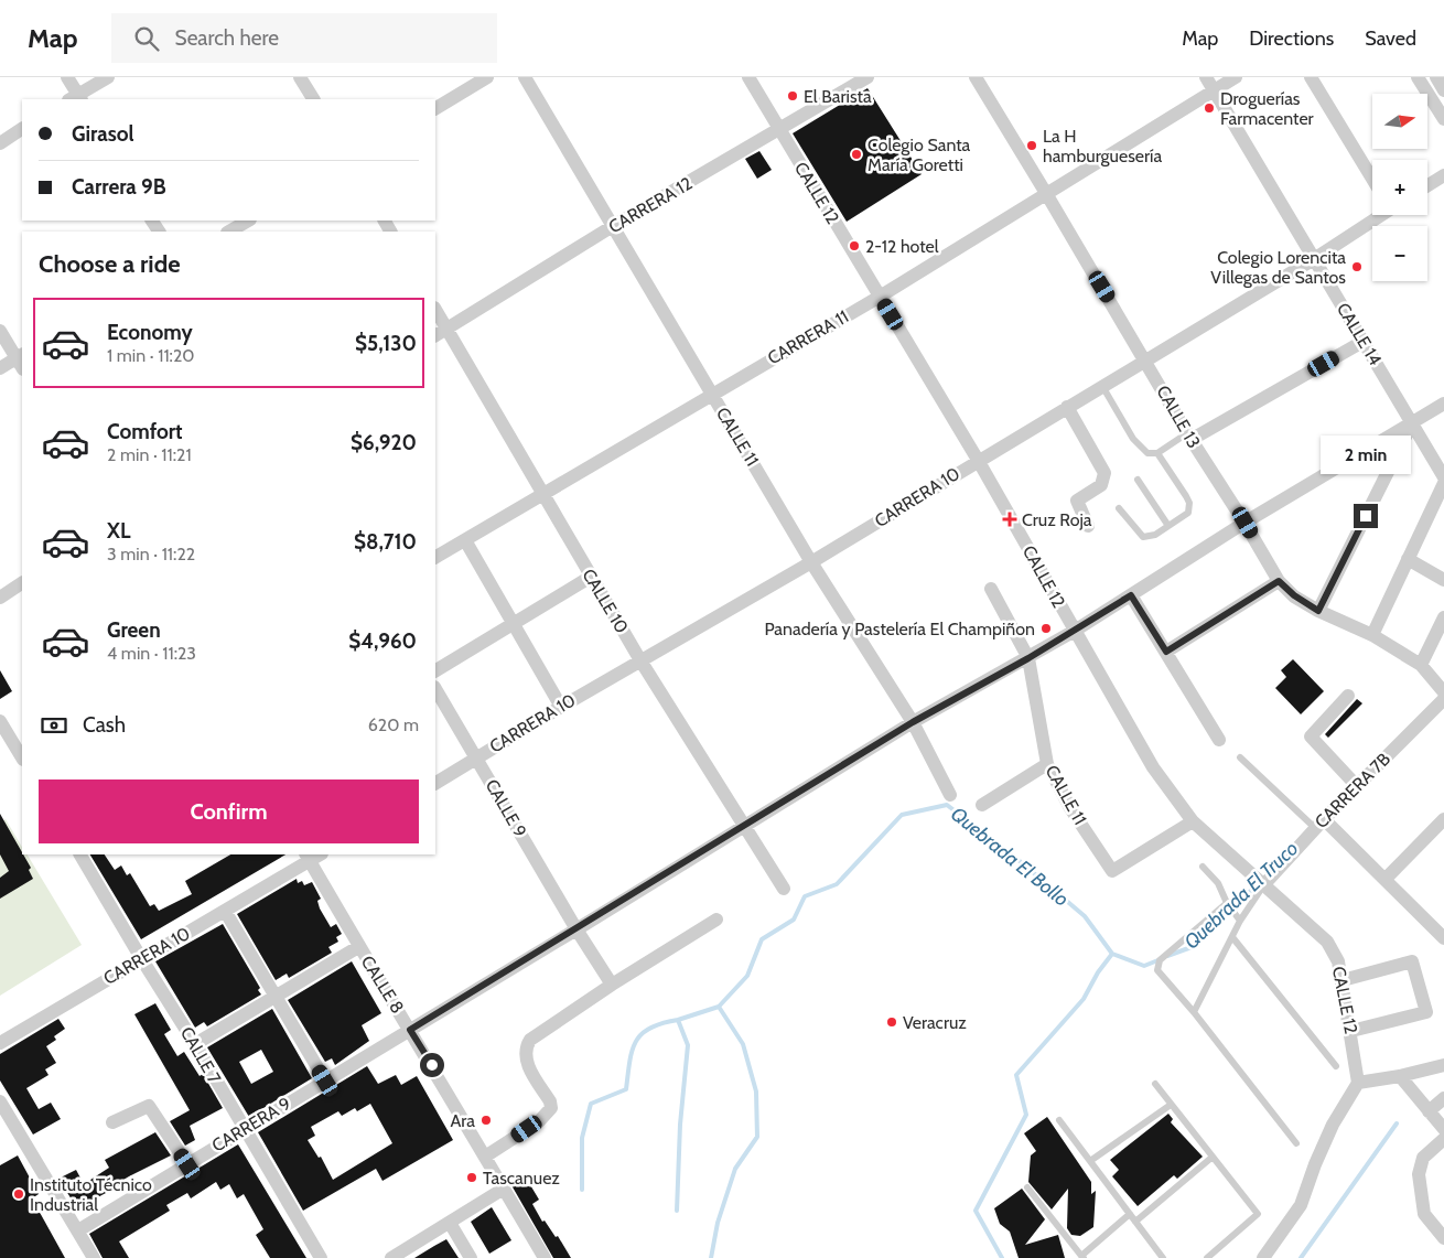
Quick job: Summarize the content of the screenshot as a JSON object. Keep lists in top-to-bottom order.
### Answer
{
  "streets": {
    "street": [
      "CALLE 12",
      "CARRERA 12",
      "CALLE 14",
      "CARRERA 11",
      "CALLE 13",
      "CALLE 11",
      "CARRERA 10",
      "CALLE 10",
      "CARRERA 7B",
      "CALLE 9",
      "CALLE 8",
      "CALLE 7",
      "CARRERA 9"
    ]
  },
  "crossings": [
    ["CALLE 12", "CARRERA 12"],
    ["CALLE 12", "CARRERA 11"],
    ["CALLE 12", "CALLE 11"],
    ["CALLE 12", "CARRERA 10"],
    ["CALLE 12", "CARRERA 7B"],
    ["CALLE 12", "CARRERA 9"],
    ["CARRERA 12", "CALLE 11"],
    ["CARRERA 12", "CALLE 10"],
    ["CALLE 14", "CARRERA 11"],
    ["CALLE 14", "CARRERA 10"],
    ["CALLE 14", "CARRERA 9"],
    ["CARRERA 11", "CALLE 13"],
    ["CARRERA 11", "CALLE 11"],
    ["CARRERA 11", "CALLE 10"],
    ["CALLE 13", "CARRERA 10"],
    ["CALLE 13", "CARRERA 9"],
    ["CALLE 11", "CARRERA 10"],
    ["CALLE 11", "CARRERA 9"],
    ["CARRERA 10", "CALLE 10"],
    ["CARRERA 10", "CALLE 9"],
    ["CARRERA 10", "CALLE 8"],
    ["CARRERA 10", "CALLE 7"],
    ["CALLE 10", "CARRERA 9"],
    ["CALLE 9", "CARRERA 9"],
    ["CALLE 8", "CARRERA 9"],
    ["CALLE 7", "CARRERA 9"]
  ],
  "water": ["Quebrada El Bollo", "Quebrada El Truco"],
  "places": {
    "other": [
      "El Barista",
      "Droguerías Farmacenter",
      "La H hamburguesería",
      "Colegio Santa María Goretti",
      "2-12 hotel",
      "Colegio Lorencita Villegas de Santos",
      "Panadería y Pastelería El Champiñon",
      "Veracruz",
      "Ara",
      "Tascanuez",
      "Instituto Técnico Industrial"
    ],
    "health": ["Cruz Roja"]
  },
  "north": "right",
  "page": {
    "header": "Map",
    "search": "Search here",
    "nav": ["Map", "Directions", "Saved"],
    "map_buttons": ["+", "−"],
    "banner": ["Girasol", "Carrera 9B"],
    "heading": "Choose a ride",
    "list": [
      {
        "name": "Economy",
        "note": "1 min · 11:20",
        "value": "$5,130"
      },
      {
        "name": "Comfort",
        "note": "2 min · 11:21",
        "value": "$6,920"
      },
      {
        "name": "XL",
        "note": "3 min · 11:22",
        "value": "$8,710"
      },
      {
        "name": "Green",
        "note": "4 min · 11:23",
        "value": "$4,960"
      }
    ],
    "bubble": "2 min",
    "pay": ["Cash", "620 m"],
    "buttons": "Confirm"
  }
}
